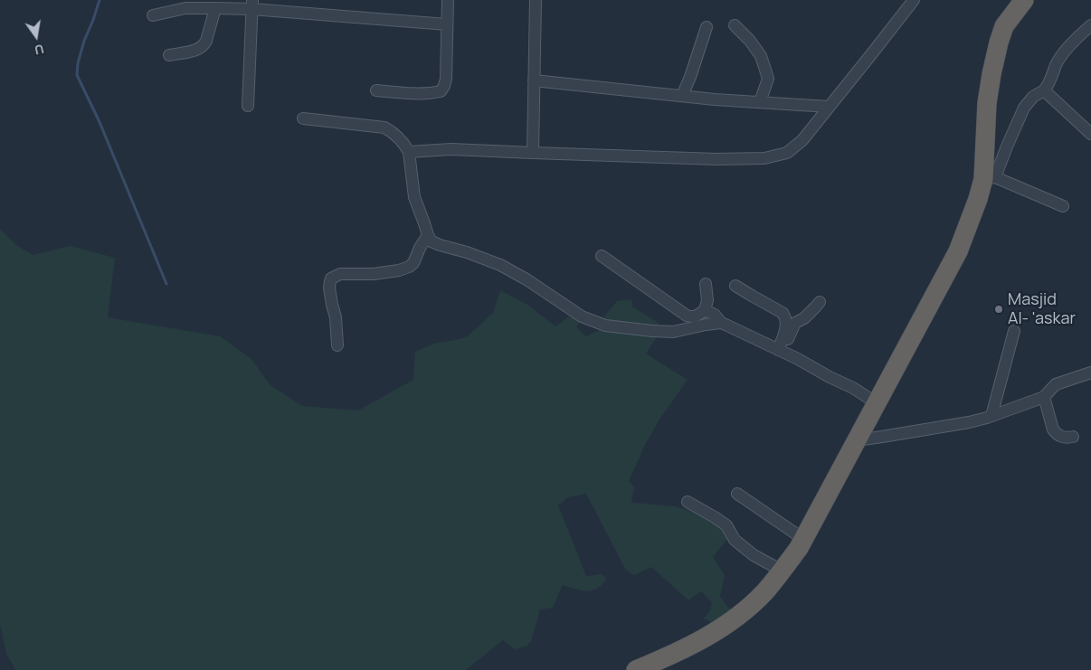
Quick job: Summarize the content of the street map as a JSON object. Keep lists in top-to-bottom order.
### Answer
{
  "places": ["Masjid Al- 'askar"],
  "north": "bottom"
}
